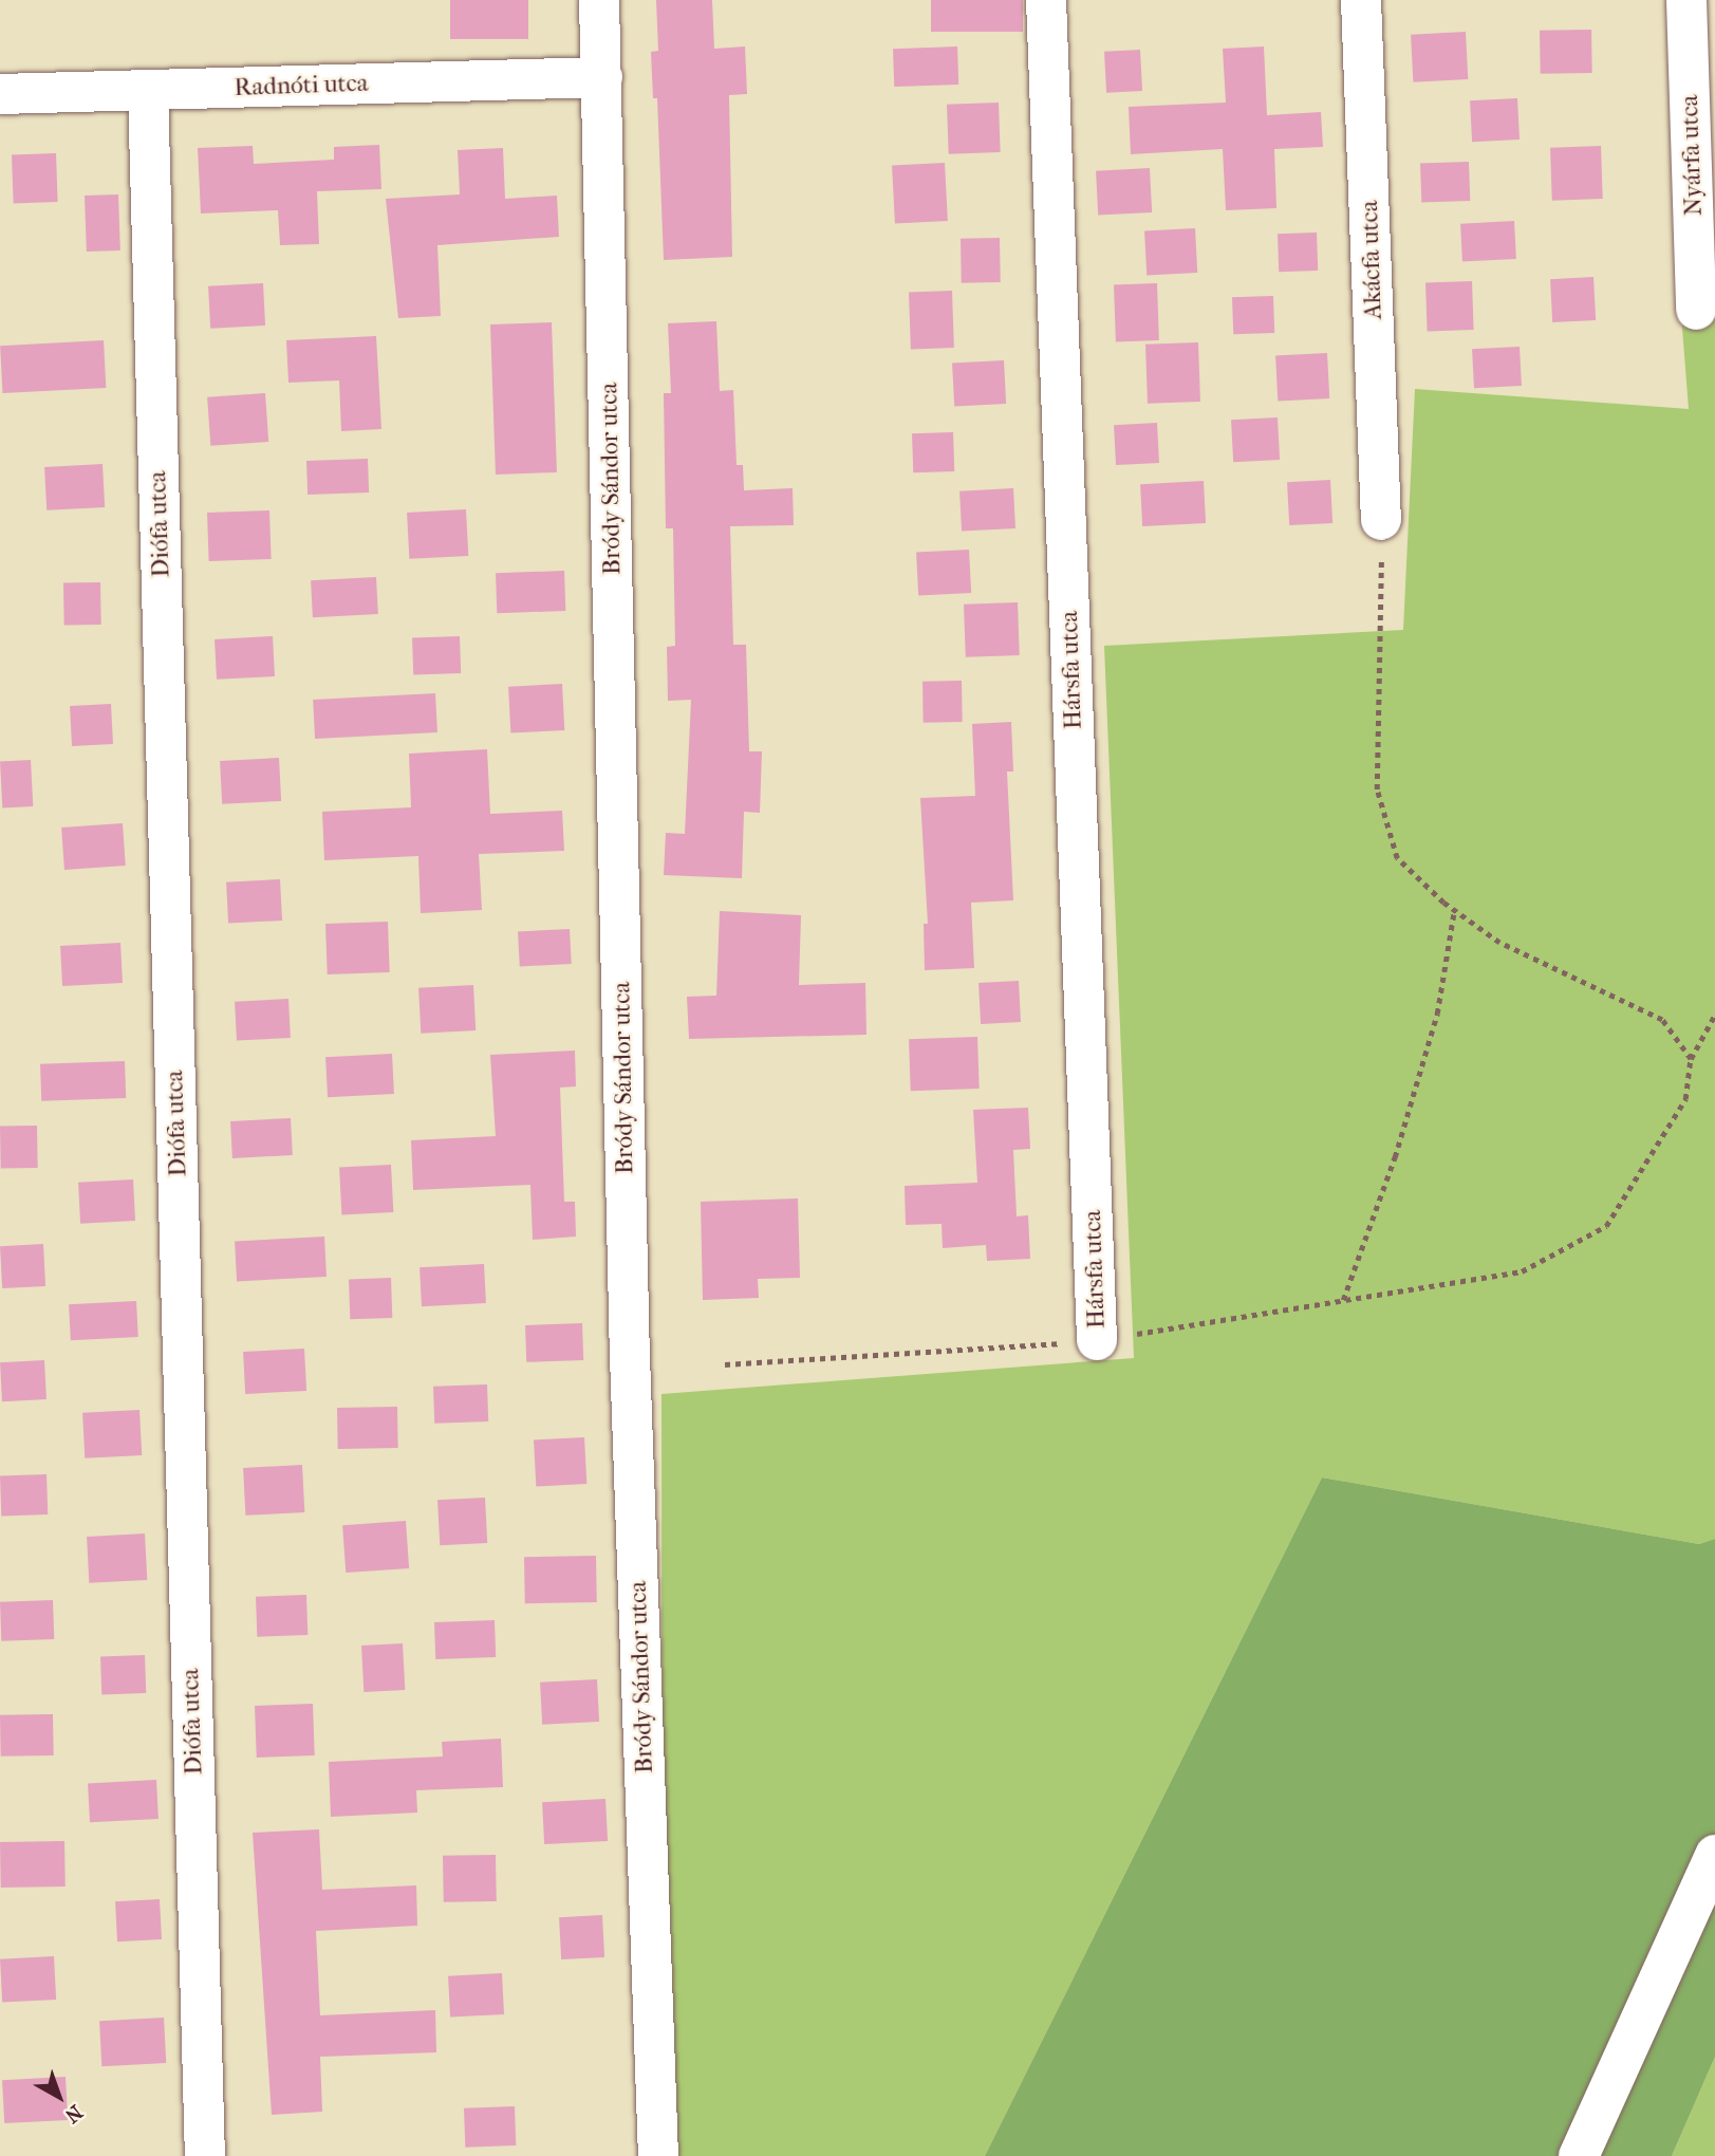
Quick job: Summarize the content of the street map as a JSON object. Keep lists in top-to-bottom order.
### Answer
{
  "streets": {
    "street": [
      "Radnóti utca",
      "Nyárfa utca",
      "Akácfa utca",
      "Bródy Sándor utca",
      "Diófa utca",
      "Hársfa utca"
    ]
  },
  "crossings": [
    ["Radnóti utca", "Bródy Sándor utca"],
    ["Radnóti utca", "Diófa utca"]
  ],
  "north": "bottom right"
}
